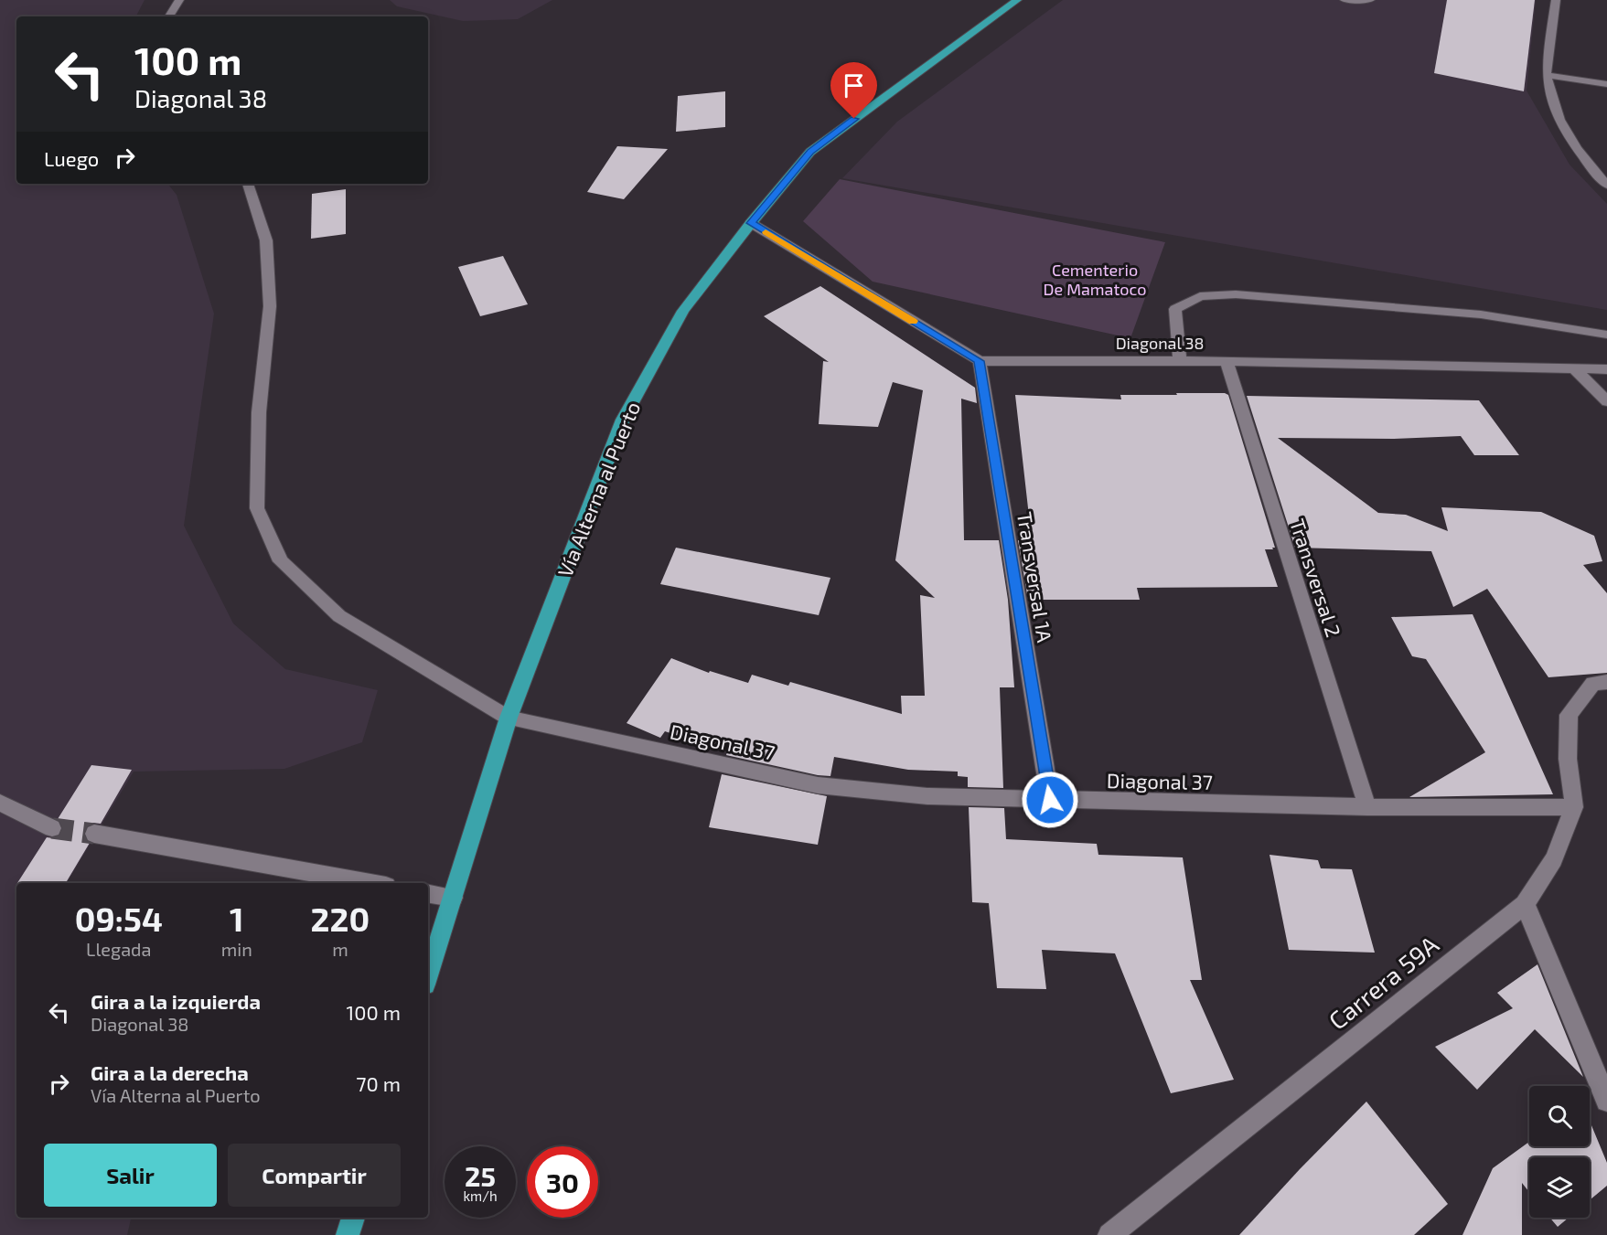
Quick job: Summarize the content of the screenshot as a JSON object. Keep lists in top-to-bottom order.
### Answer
{
  "streets": {
    "main road": ["Vía Alterna al Puerto"],
    "street": [
      "Diagonal 38",
      "Transversal 1A",
      "Transversal 2",
      "Diagonal 37",
      "Carrera 59A"
    ]
  },
  "crossings": [
    ["Diagonal 38", "Transversal 1A"],
    ["Diagonal 38", "Transversal 2"],
    ["Vía Alterna al Puerto", "Diagonal 37"],
    ["Transversal 1A", "Diagonal 37"],
    ["Transversal 2", "Diagonal 37"],
    ["Diagonal 37", "Carrera 59A"]
  ],
  "parks": ["Cementerio De Mamatoco"],
  "page": {
    "turn": ["100 m", "Diagonal 38"],
    "then": "Luego",
    "eta": [
      "09:54",
      "Llegada",
      "1",
      "min",
      "220",
      "m"
    ],
    "list": [
      {
        "name": "Gira a la izquierda",
        "note": "Diagonal 38",
        "value": "100 m"
      },
      {
        "name": "Gira a la derecha",
        "note": "Vía Alterna al Puerto",
        "value": "70 m"
      }
    ],
    "buttons": ["Salir", "Compartir"],
    "speed": "25 km/h",
    "limit": "30"
  }
}
